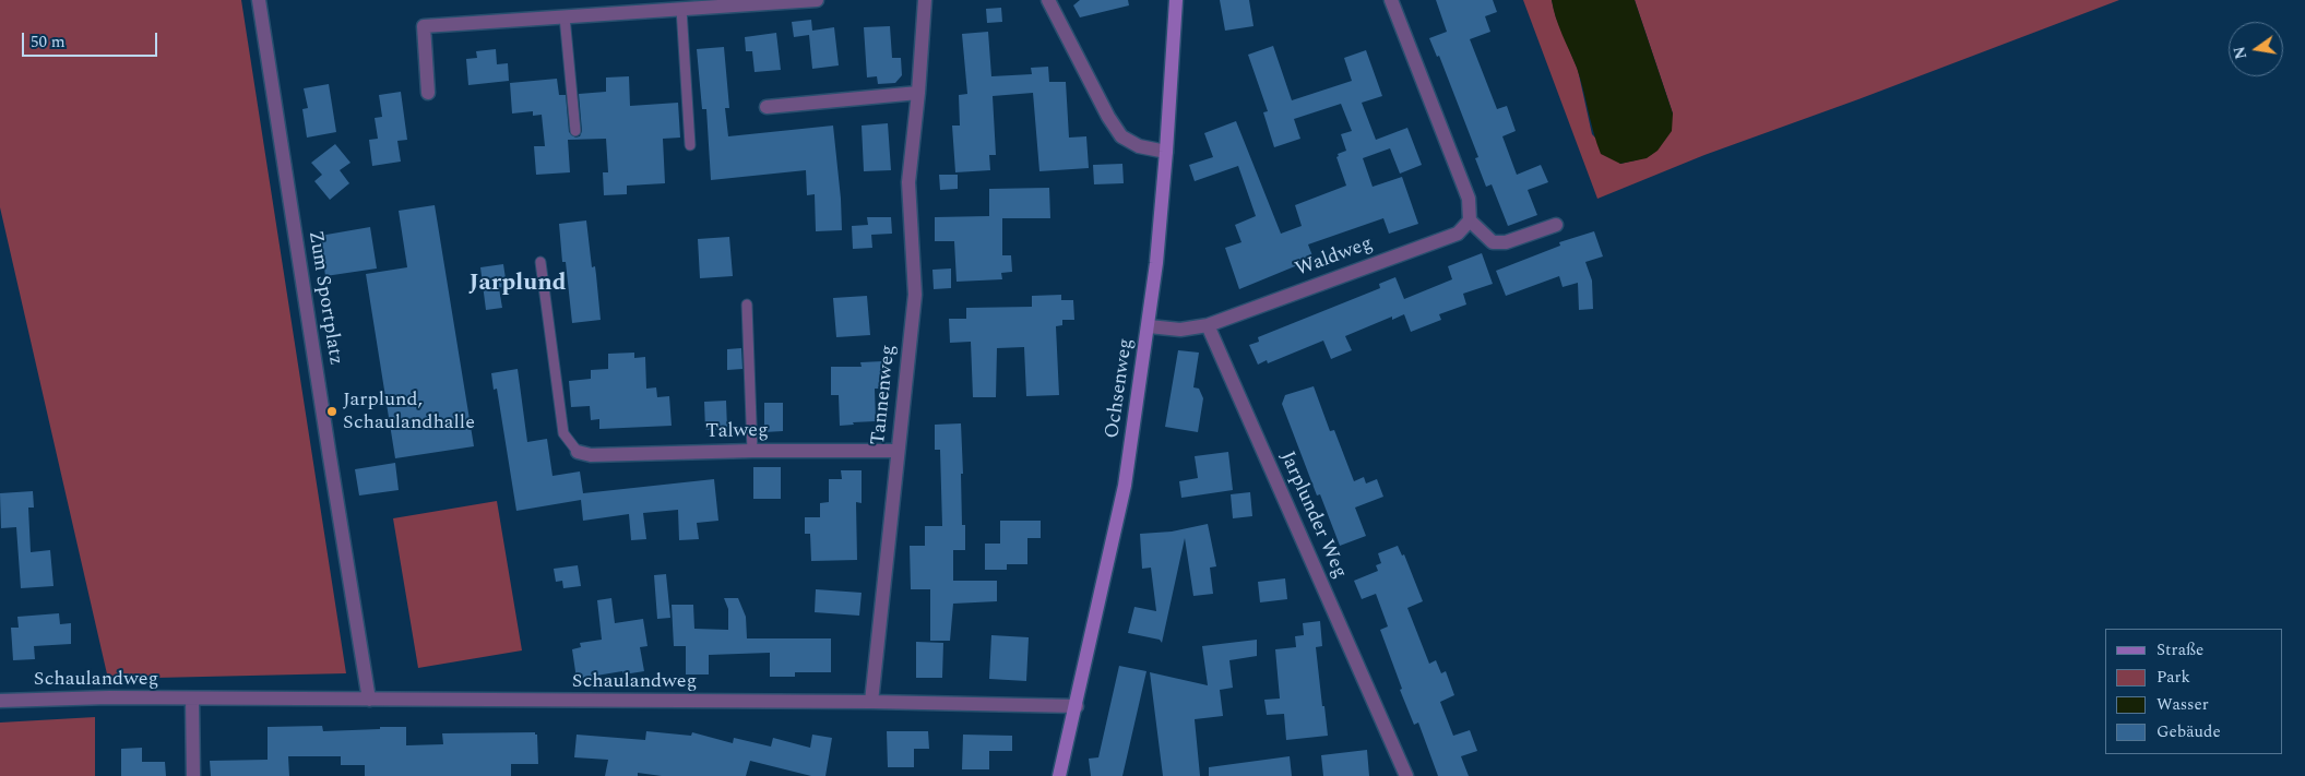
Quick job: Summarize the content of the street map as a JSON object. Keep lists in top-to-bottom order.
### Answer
{
  "streets": {
    "main road": ["Ochsenweg"],
    "street": [
      "Waldweg",
      "Zum Sportplatz",
      "Tannenweg",
      "Talweg",
      "Jarplunder Weg",
      "Schaulandweg"
    ]
  },
  "crossings": [
    ["Waldweg", "Jarplunder Weg"],
    ["Zum Sportplatz", "Schaulandweg"],
    ["Ochsenweg", "Schaulandweg"],
    ["Tannenweg", "Talweg"],
    ["Tannenweg", "Schaulandweg"]
  ],
  "districts": ["Jarplund"],
  "places": ["Jarplund, Schaulandhalle"],
  "legend": [
    "Straße",
    "Park",
    "Wasser",
    "Gebäude"
  ],
  "scale_bar": "50 m",
  "north": "left"
}
